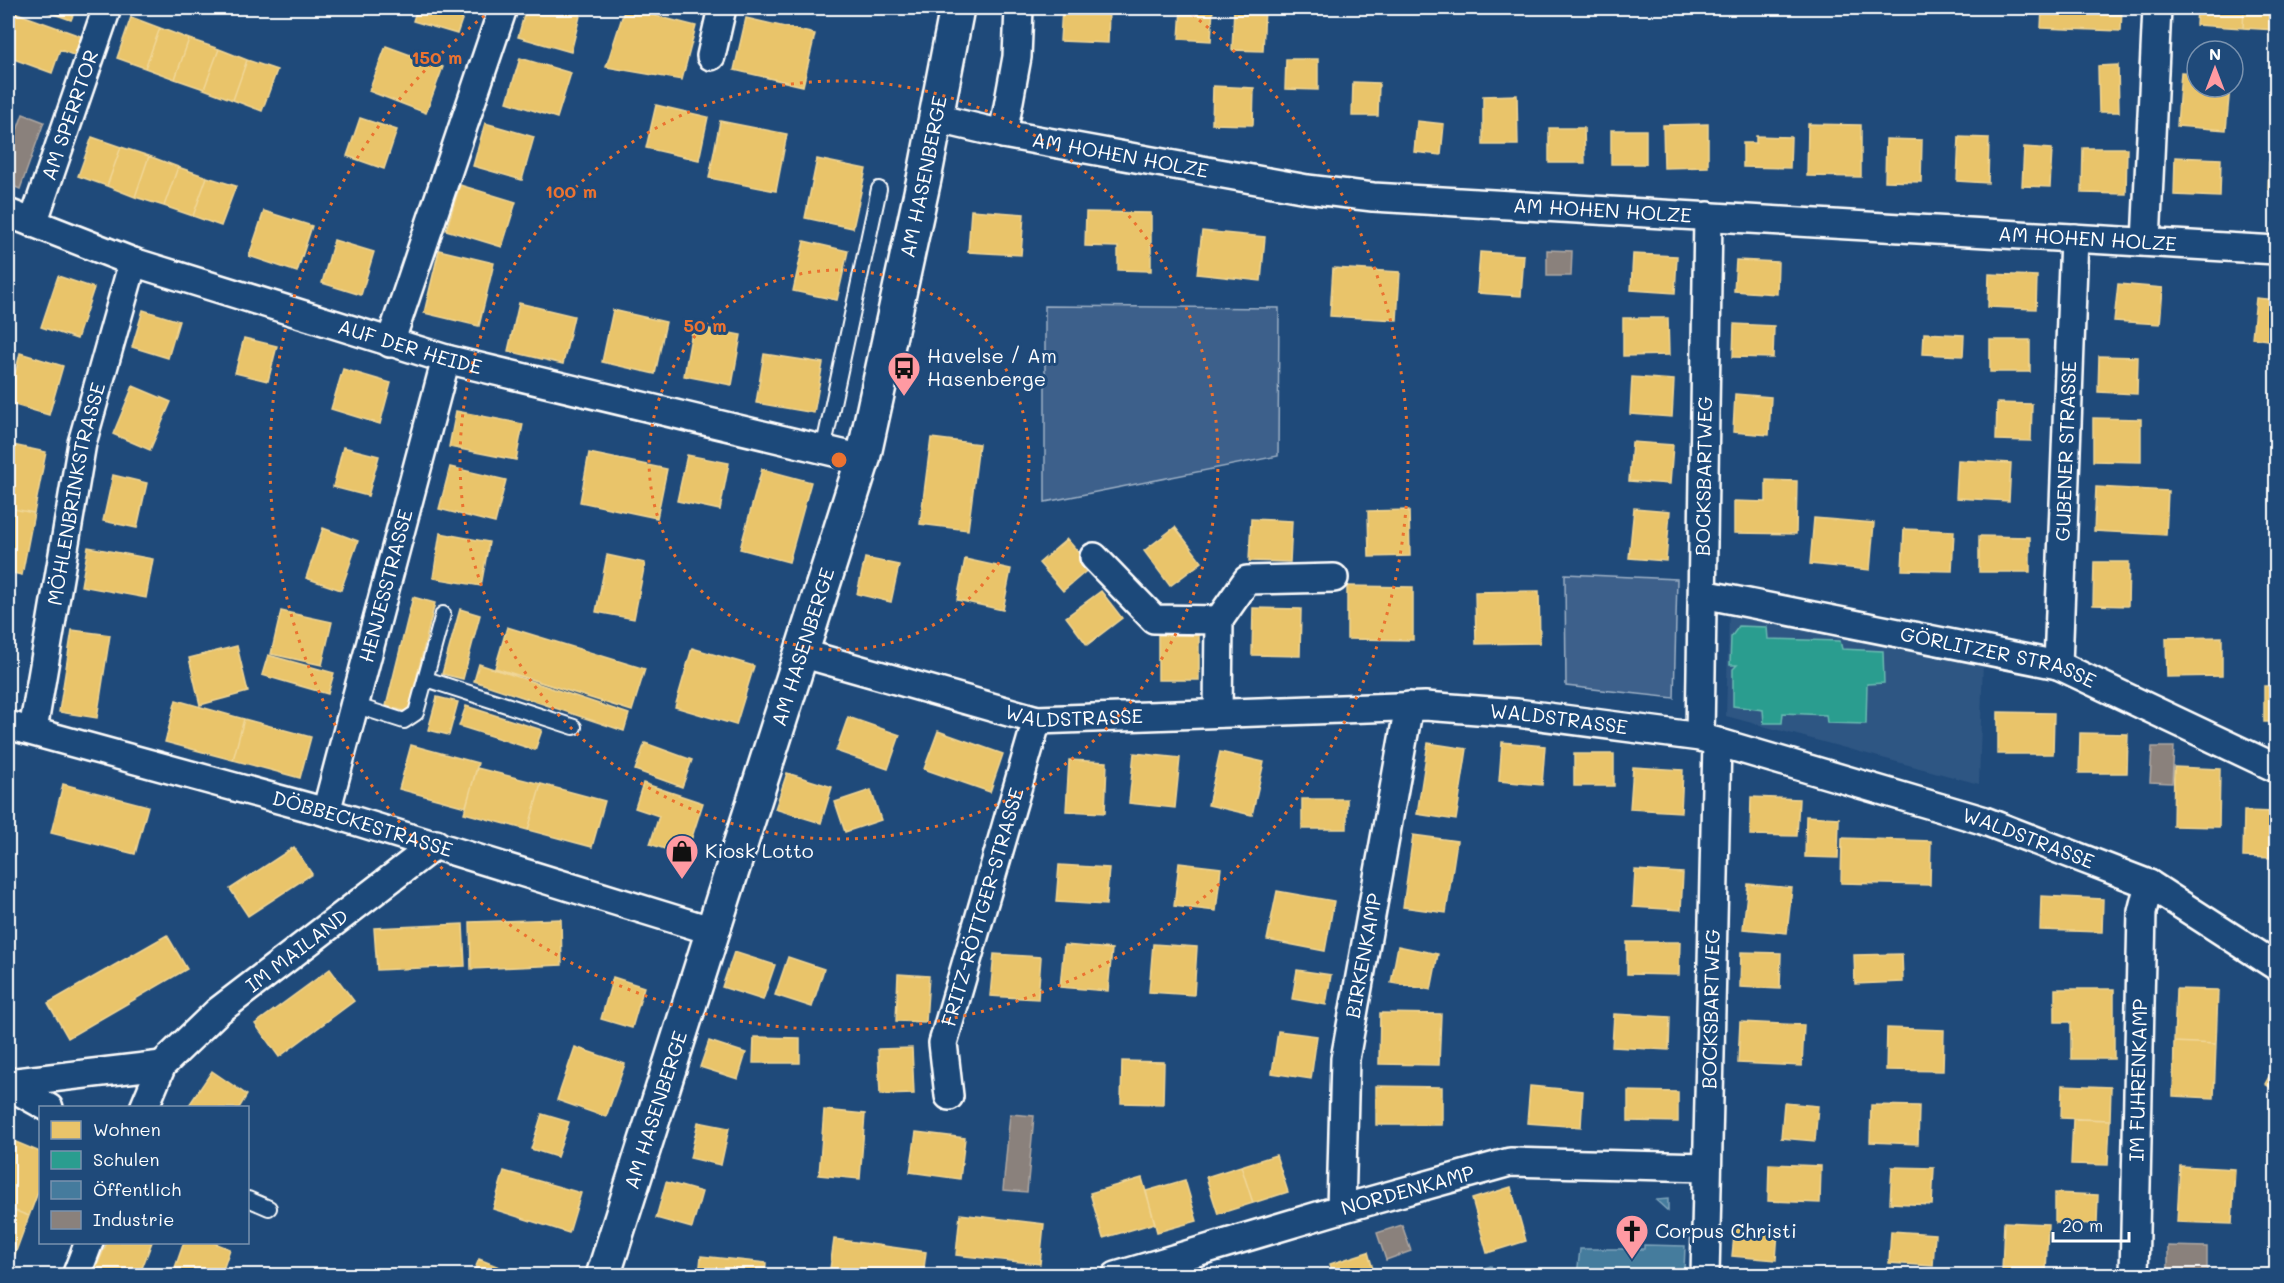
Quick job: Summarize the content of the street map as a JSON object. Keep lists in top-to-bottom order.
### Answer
{
  "streets": {
    "street": [
      "AM SPERRTOR",
      "AM HOHEN HOLZE",
      "AM HASENBERGE",
      "AUF DER HEIDE",
      "GUBENER STRASSE",
      "BOCKSBARTWEG",
      "MÖHLENBRINKSTRASSE",
      "HENJESSTRASSE",
      "GÖRLITZER STRASSE",
      "WALDSTRASSE",
      "DÖBBECKESTRASSE",
      "FRITZ-RÖTTGER-STRASSE",
      "IM MAILAND",
      "BIRKENKAMP",
      "IM FUHRENKAMP",
      "NORDENKAMP"
    ]
  },
  "crossings": [
    ["AM SPERRTOR", "AUF DER HEIDE"],
    ["AM HOHEN HOLZE", "AM HASENBERGE"],
    ["AM HOHEN HOLZE", "GUBENER STRASSE"],
    ["AM HOHEN HOLZE", "BOCKSBARTWEG"],
    ["AM HASENBERGE", "AUF DER HEIDE"],
    ["AM HASENBERGE", "WALDSTRASSE"],
    ["AM HASENBERGE", "DÖBBECKESTRASSE"],
    ["AUF DER HEIDE", "MÖHLENBRINKSTRASSE"],
    ["AUF DER HEIDE", "HENJESSTRASSE"],
    ["GUBENER STRASSE", "GÖRLITZER STRASSE"],
    ["BOCKSBARTWEG", "GÖRLITZER STRASSE"],
    ["BOCKSBARTWEG", "WALDSTRASSE"],
    ["BOCKSBARTWEG", "NORDENKAMP"],
    ["MÖHLENBRINKSTRASSE", "DÖBBECKESTRASSE"],
    ["HENJESSTRASSE", "DÖBBECKESTRASSE"],
    ["WALDSTRASSE", "FRITZ-RÖTTGER-STRASSE"],
    ["WALDSTRASSE", "BIRKENKAMP"],
    ["WALDSTRASSE", "IM FUHRENKAMP"],
    ["DÖBBECKESTRASSE", "IM MAILAND"],
    ["BIRKENKAMP", "NORDENKAMP"]
  ],
  "places": {
    "bus stop": ["Havelse / Am Hasenberge"],
    "shop": ["Kiosk Lotto"],
    "church": ["Corpus Christi"]
  },
  "legend": [
    "Wohnen",
    "Schulen",
    "Öffentlich",
    "Industrie"
  ],
  "scale_bar": "20 m",
  "north": "top",
  "rings": ["150 m", "100 m", "50 m"]
}
